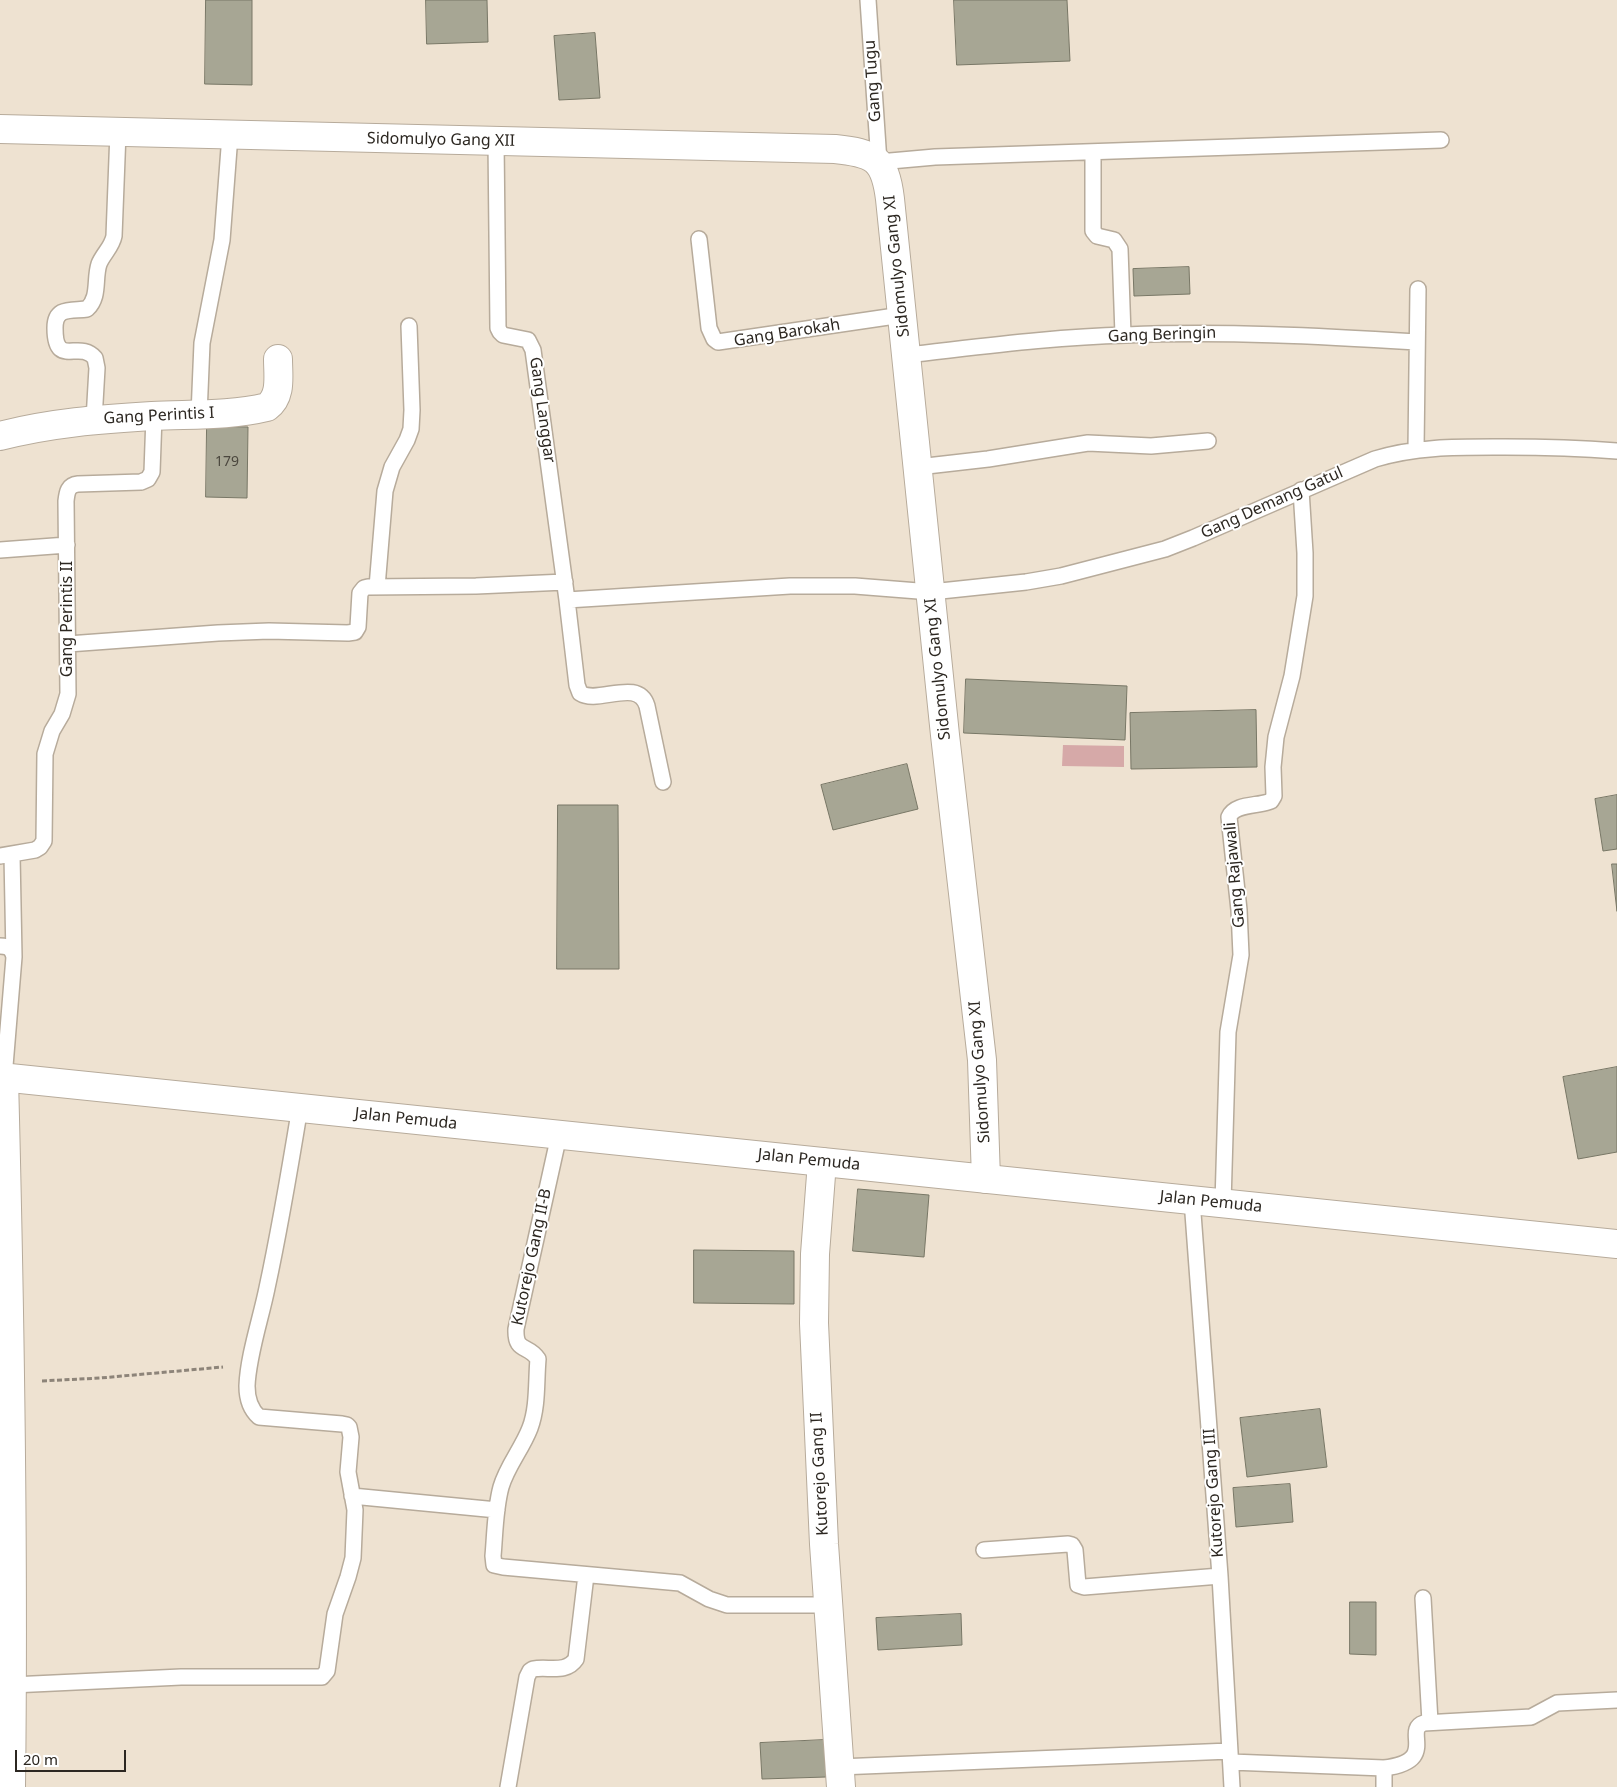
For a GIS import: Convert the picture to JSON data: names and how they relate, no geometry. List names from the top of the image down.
{
  "streets": {
    "street": [
      "Sidomulyo Gang XII",
      "Sidomulyo Gang XI",
      "Gang Perintis I",
      "Jalan Pemuda",
      "Kutorejo Gang II"
    ],
    "lane": [
      "Gang Tugu",
      "Gang Barokah",
      "Gang Beringin",
      "Gang Langgar",
      "Gang Demang Gatul",
      "Gang Perintis II",
      "Gang Rajawali",
      "Kutorejo Gang II-B",
      "Kutorejo Gang III"
    ]
  },
  "crossings": [
    ["Gang Tugu", "Sidomulyo Gang XII"],
    ["Gang Tugu", "Sidomulyo Gang XI"],
    ["Sidomulyo Gang XII", "Sidomulyo Gang XI"],
    ["Sidomulyo Gang XII", "Gang Langgar"],
    ["Sidomulyo Gang XI", "Gang Barokah"],
    ["Sidomulyo Gang XI", "Gang Beringin"],
    ["Sidomulyo Gang XI", "Gang Demang Gatul"],
    ["Sidomulyo Gang XI", "Jalan Pemuda"],
    ["Gang Langgar", "Gang Demang Gatul"],
    ["Gang Perintis I", "Gang Perintis II"],
    ["Gang Demang Gatul", "Gang Rajawali"],
    ["Gang Rajawali", "Jalan Pemuda"],
    ["Jalan Pemuda", "Kutorejo Gang II-B"],
    ["Jalan Pemuda", "Kutorejo Gang II"],
    ["Jalan Pemuda", "Kutorejo Gang III"]
  ],
  "house_numbers": ["179"],
  "scale_bar": "20 m"
}
